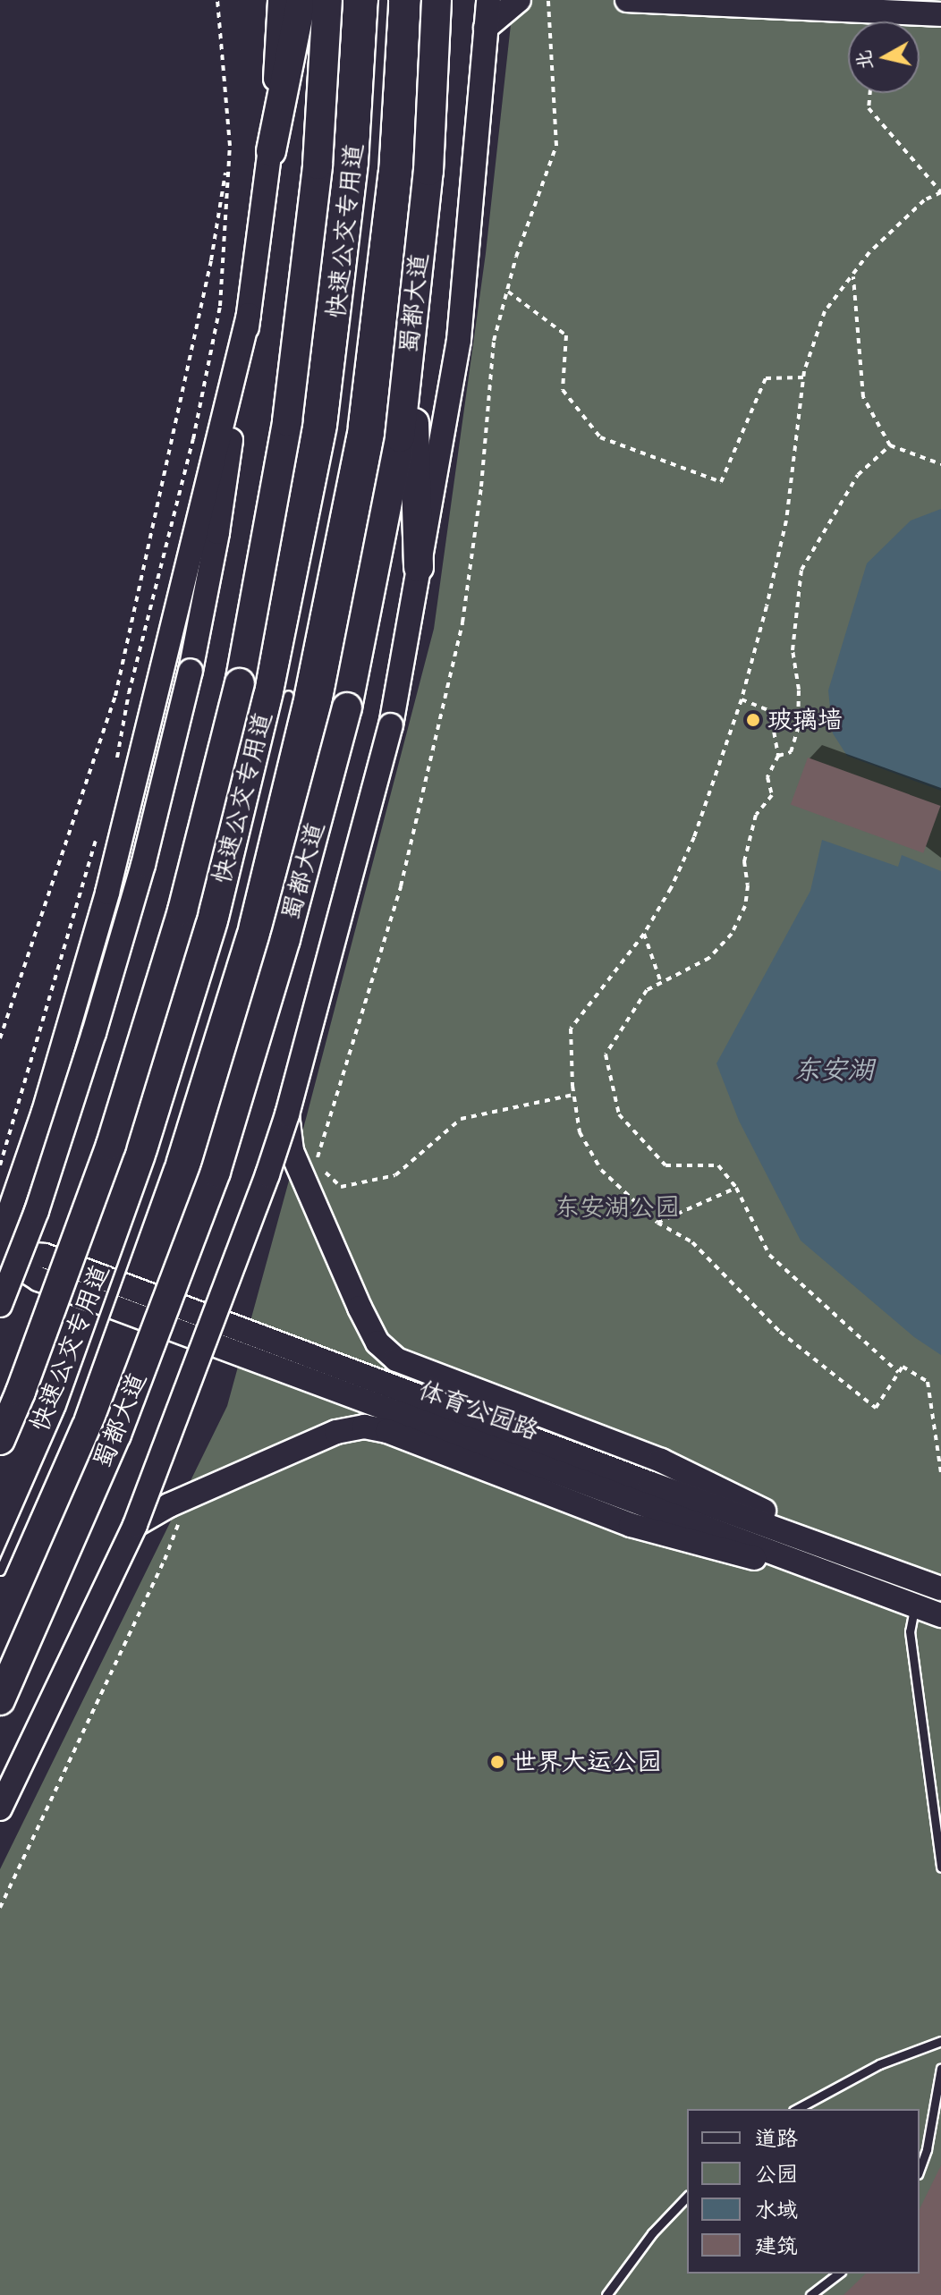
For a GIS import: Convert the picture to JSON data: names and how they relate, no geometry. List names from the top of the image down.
{
  "streets": {
    "highway": ["蜀都大道"],
    "main road": ["体育公园路"],
    "lane": ["快速公交专用道"]
  },
  "water": ["东安湖"],
  "parks": ["东安湖公园"],
  "places": ["玻璃墙", "世界大运公园"],
  "legend": [
    "道路",
    "公园",
    "水域",
    "建筑"
  ],
  "north": "left"
}
